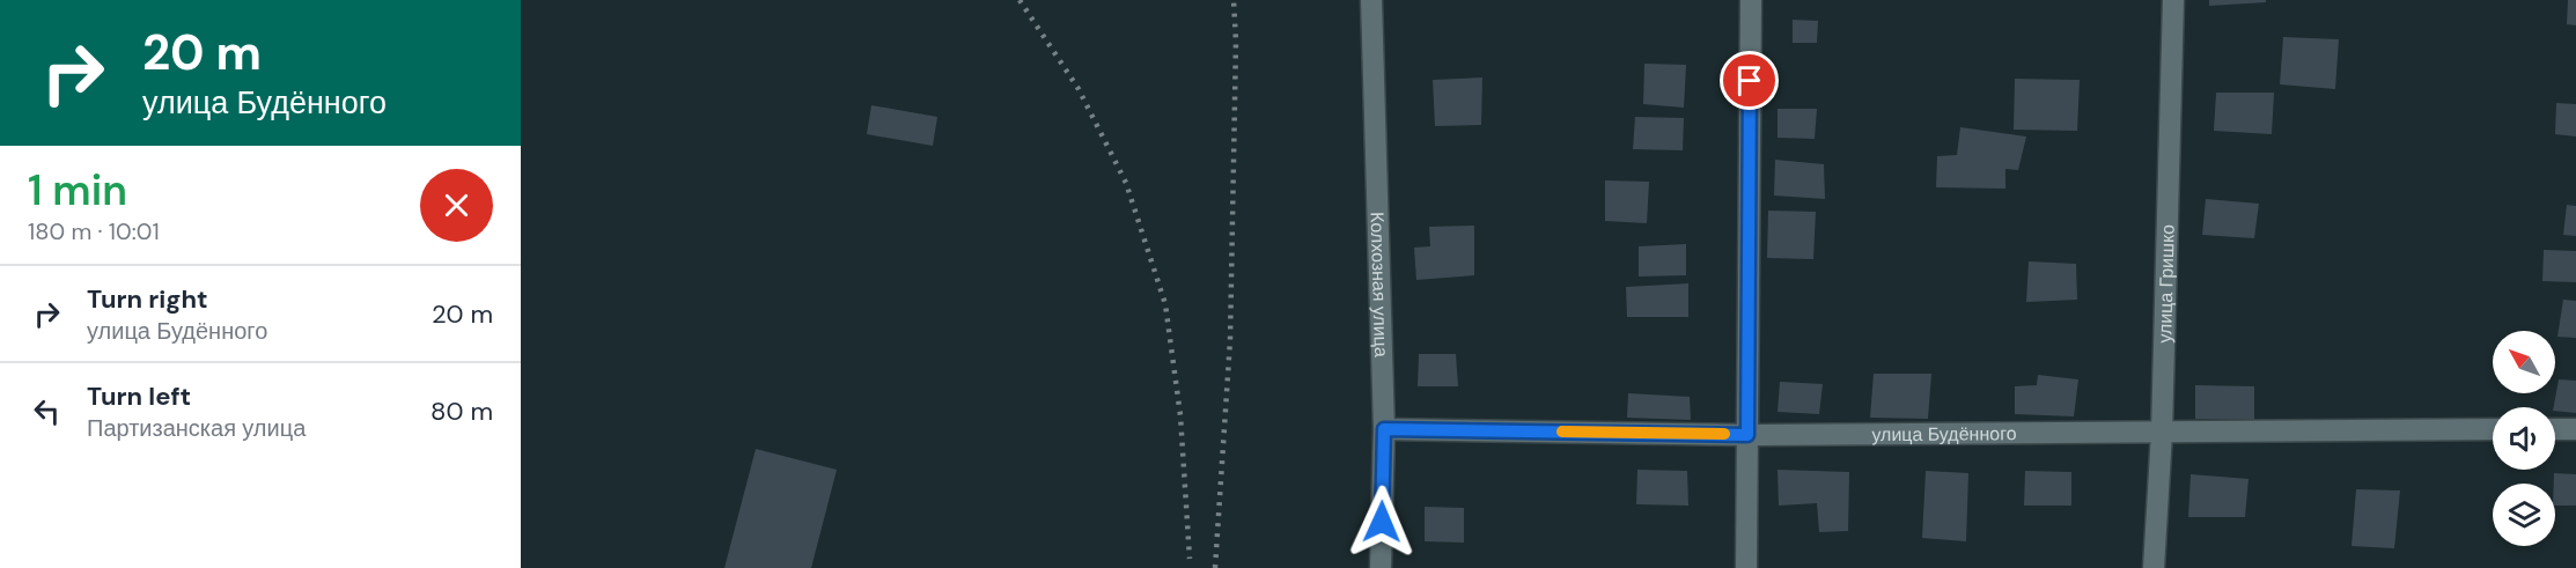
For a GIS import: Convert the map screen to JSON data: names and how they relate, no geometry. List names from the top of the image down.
{
  "streets": {
    "street": ["Колхозная улица", "улица Гришко", "улица Будённого"]
  },
  "crossings": [
    ["Колхозная улица", "улица Будённого"],
    ["улица Гришко", "улица Будённого"]
  ],
  "north": "top left",
  "page": {
    "turn": ["20 m", "улица Будённого"],
    "heading": ["1 min", "180 m · 10:01"],
    "list": [
      {
        "name": "Turn right",
        "note": "улица Будённого",
        "value": "20 m"
      },
      {
        "name": "Turn left",
        "note": "Партизанская улица",
        "value": "80 m"
      }
    ]
  }
}
